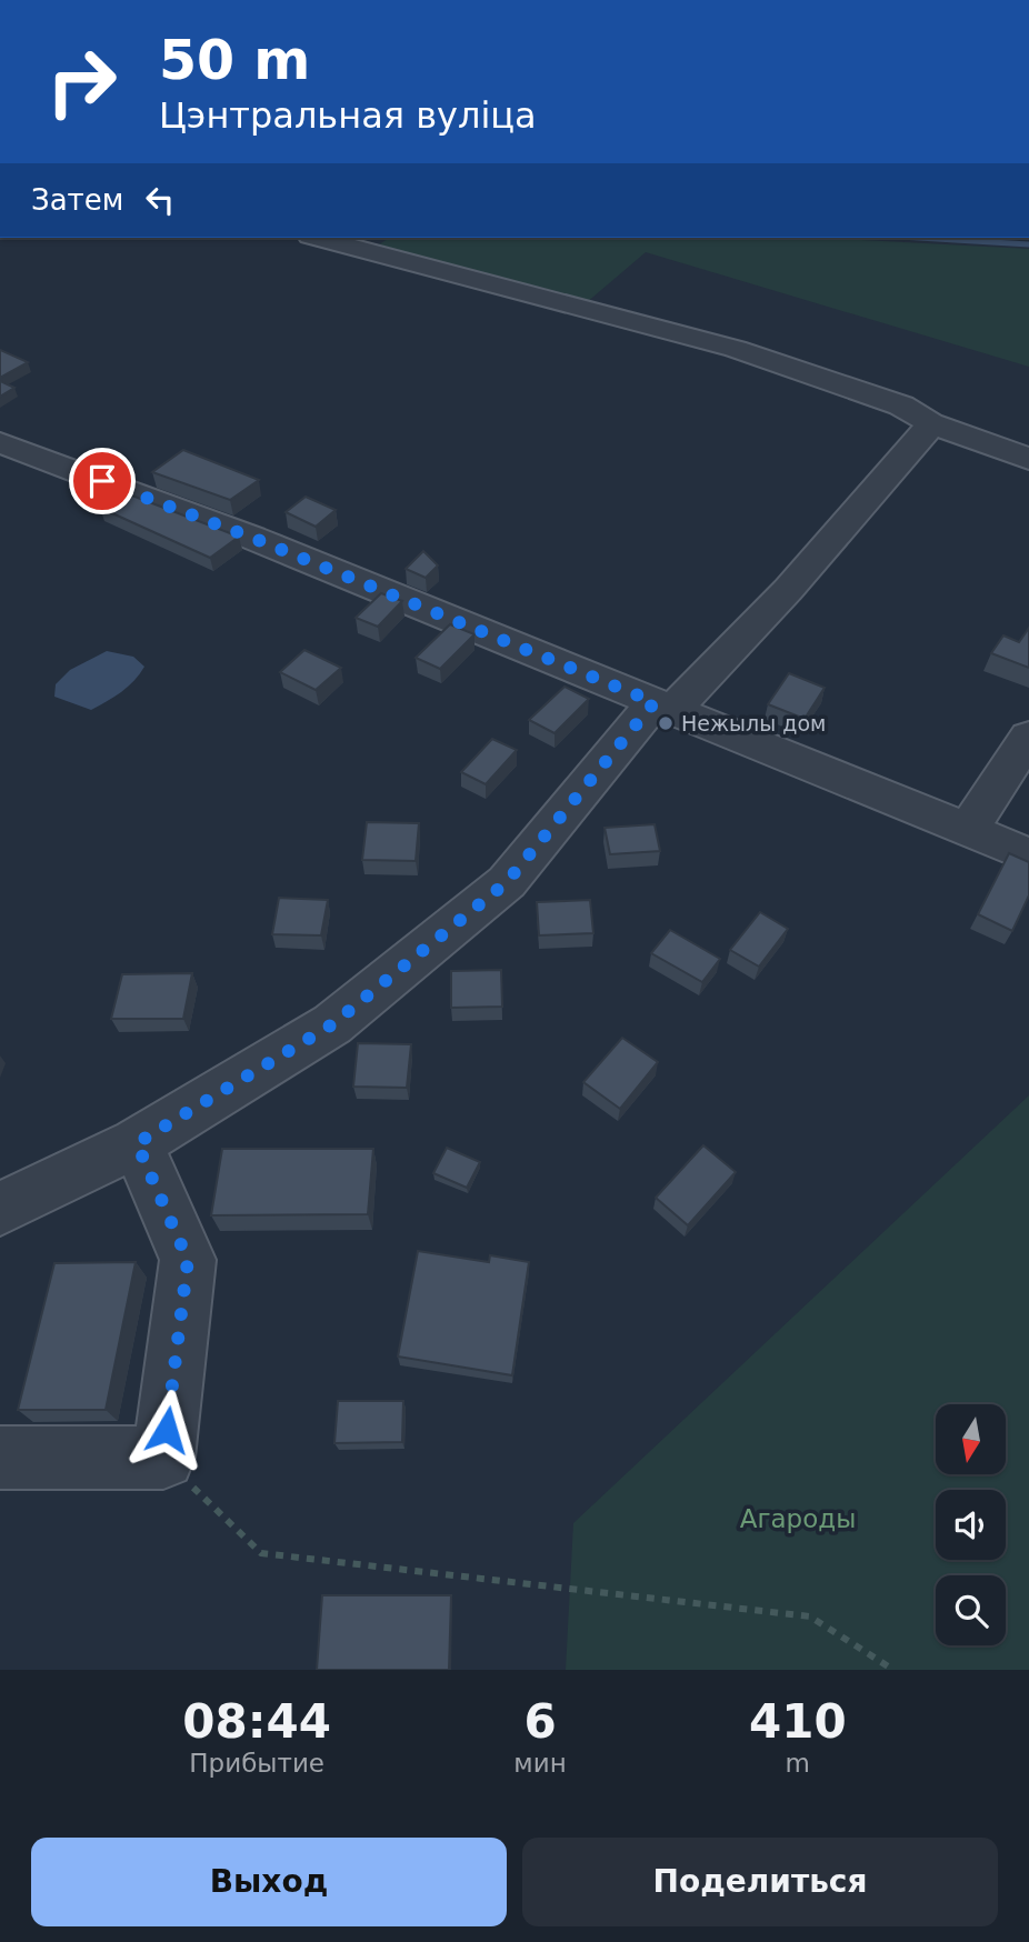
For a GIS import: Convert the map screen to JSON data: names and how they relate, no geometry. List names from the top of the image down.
{
  "parks": ["Агароды"],
  "places": ["Нежылы дом"],
  "north": "bottom",
  "page": {
    "turn": ["50 m", "Цэнтральная вуліца"],
    "then": "Затем",
    "eta": [
      "08:44",
      "Прибытие",
      "6",
      "мин",
      "410",
      "m"
    ],
    "buttons": ["Выход", "Поделиться"]
  }
}
